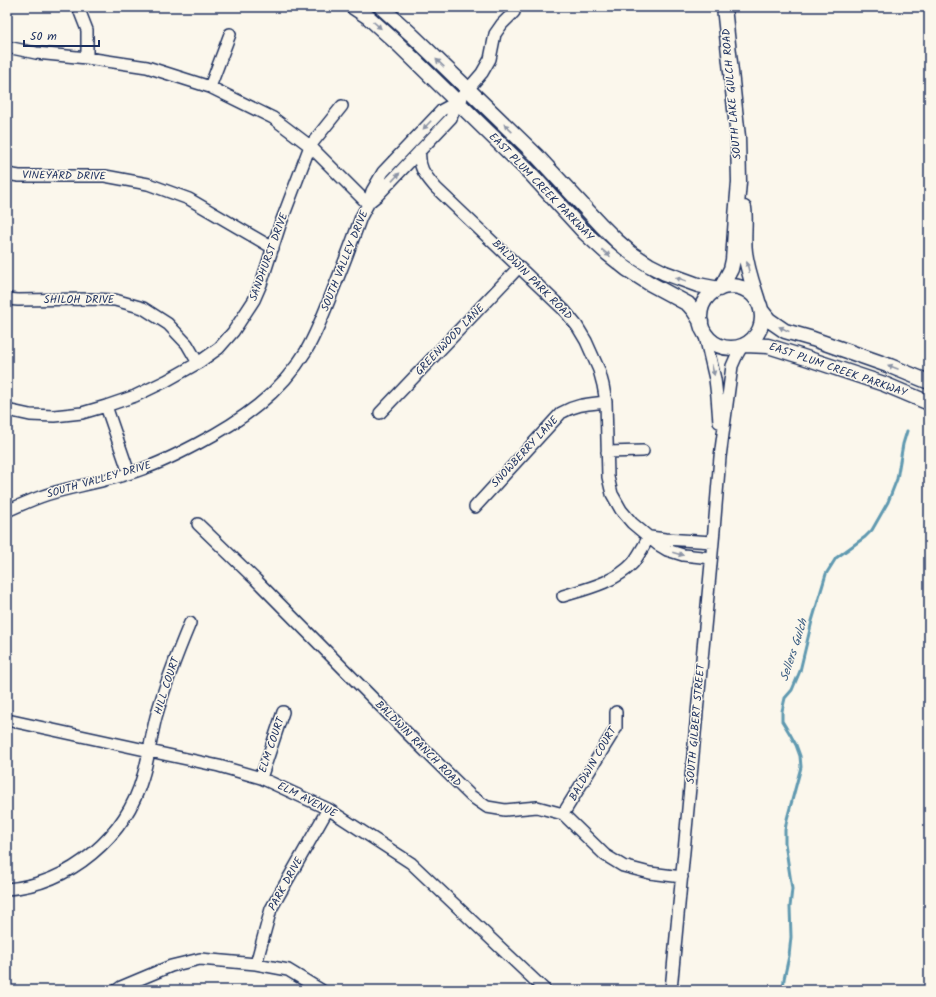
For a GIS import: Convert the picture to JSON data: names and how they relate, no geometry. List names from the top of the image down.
{
  "streets": {
    "main road": ["SOUTH LAKE GULCH ROAD", "EAST PLUM CREEK PARKWAY"],
    "street": [
      "VINEYARD DRIVE",
      "SANDHURST DRIVE",
      "SOUTH VALLEY DRIVE",
      "BALDWIN PARK ROAD",
      "SHILOH DRIVE",
      "GREENWOOD LANE",
      "SNOWBERRY LANE",
      "HILL COURT",
      "SOUTH GILBERT STREET",
      "BALDWIN RANCH ROAD",
      "ELM COURT",
      "BALDWIN COURT",
      "ELM AVENUE",
      "PARK DRIVE"
    ]
  },
  "crossings": [
    ["SOUTH LAKE GULCH ROAD", "EAST PLUM CREEK PARKWAY"],
    ["SOUTH LAKE GULCH ROAD", "SOUTH GILBERT STREET"],
    ["VINEYARD DRIVE", "SANDHURST DRIVE"],
    ["EAST PLUM CREEK PARKWAY", "SOUTH VALLEY DRIVE"],
    ["EAST PLUM CREEK PARKWAY", "SOUTH GILBERT STREET"],
    ["SANDHURST DRIVE", "SHILOH DRIVE"],
    ["SOUTH VALLEY DRIVE", "BALDWIN PARK ROAD"],
    ["BALDWIN PARK ROAD", "GREENWOOD LANE"],
    ["BALDWIN PARK ROAD", "SNOWBERRY LANE"],
    ["BALDWIN PARK ROAD", "SOUTH GILBERT STREET"],
    ["HILL COURT", "ELM AVENUE"],
    ["SOUTH GILBERT STREET", "BALDWIN RANCH ROAD"],
    ["BALDWIN RANCH ROAD", "BALDWIN COURT"],
    ["ELM COURT", "ELM AVENUE"],
    ["ELM AVENUE", "PARK DRIVE"]
  ],
  "water": ["Sellers Gulch"],
  "scale_bar": "50 m"
}
